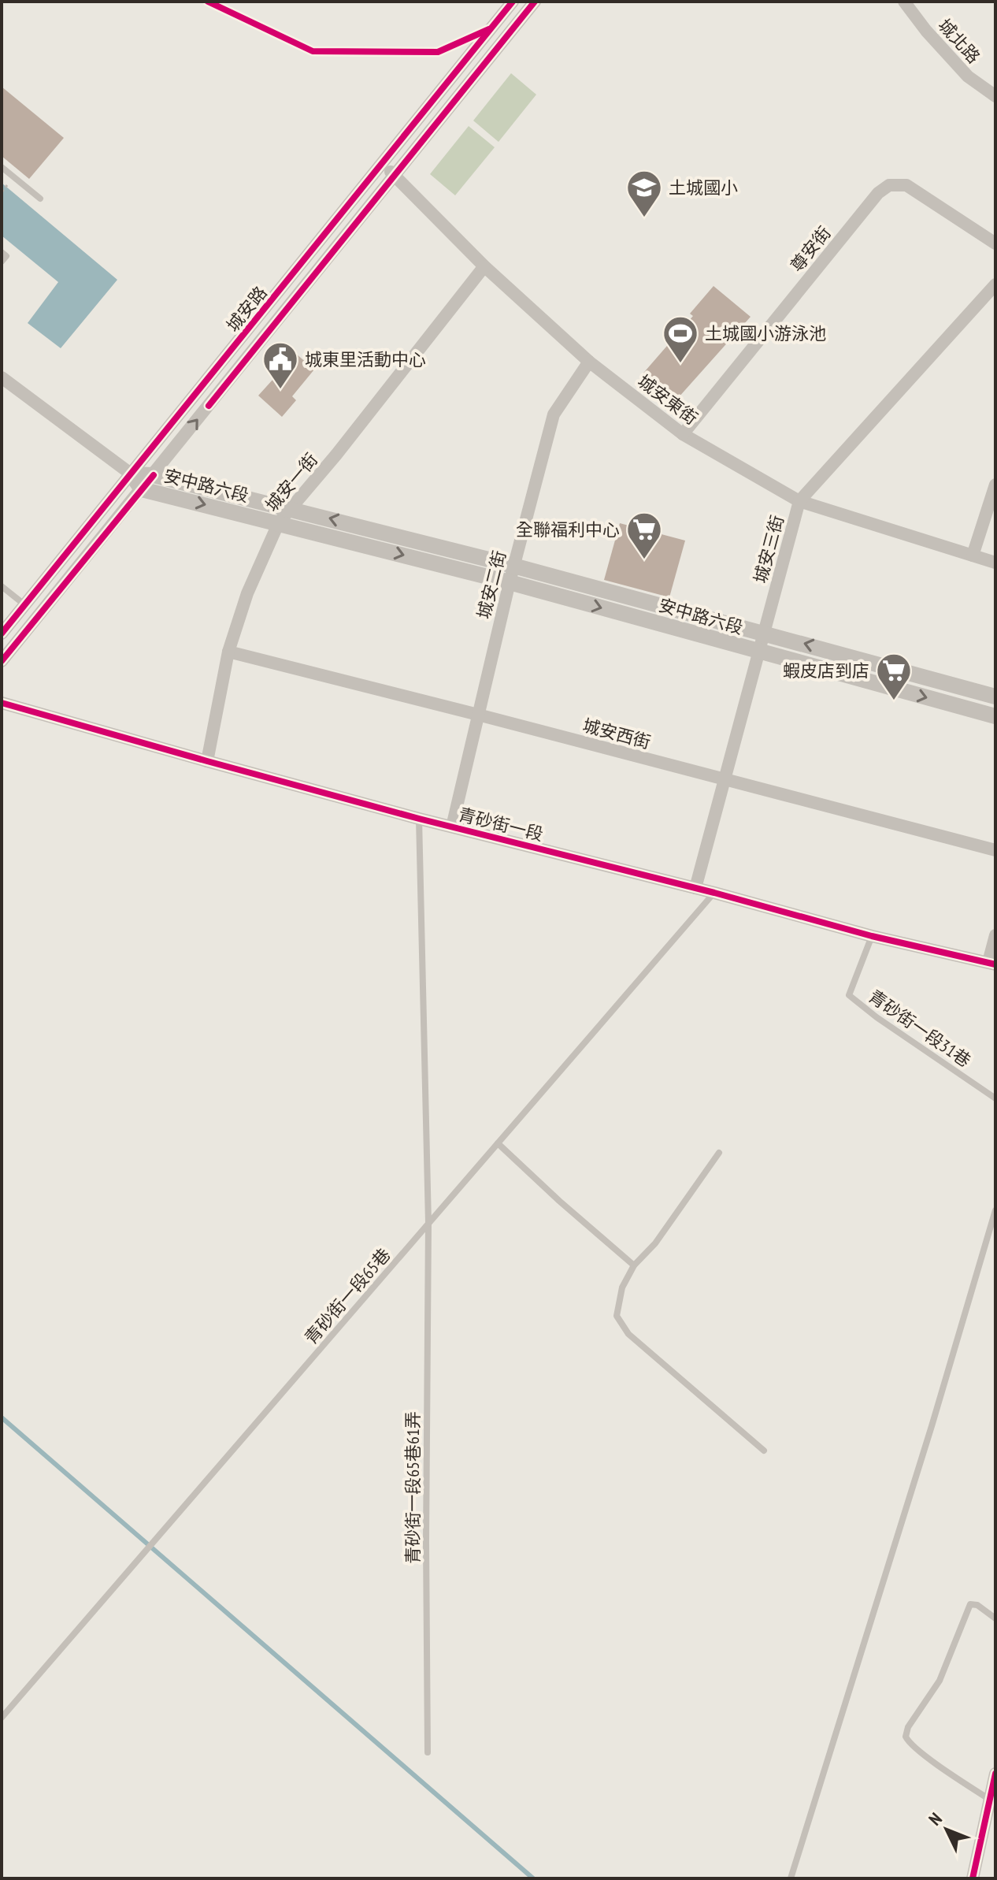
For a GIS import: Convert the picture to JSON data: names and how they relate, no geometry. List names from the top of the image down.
{
  "streets": {
    "street": [
      "城北路",
      "尊安街",
      "城安路",
      "城安東街",
      "城安一街",
      "安中路六段",
      "城安三街",
      "城安二街",
      "城安西街",
      "青砂街一段"
    ],
    "lane": ["青砂街一段31巷", "青砂街一段65巷", "青砂街一段65巷61弄"]
  },
  "crossings": [
    ["尊安街", "城安東街"],
    ["城安路", "城安東街"],
    ["城安路", "安中路六段"],
    ["城安東街", "城安一街"],
    ["城安東街", "城安三街"],
    ["城安東街", "城安二街"],
    ["城安一街", "安中路六段"],
    ["城安一街", "城安西街"],
    ["城安一街", "青砂街一段"],
    ["安中路六段", "城安三街"],
    ["安中路六段", "城安二街"],
    ["城安三街", "城安西街"],
    ["城安三街", "青砂街一段"],
    ["城安二街", "城安西街"],
    ["城安二街", "青砂街一段"],
    ["青砂街一段", "青砂街一段31巷"],
    ["青砂街一段", "青砂街一段65巷"],
    ["青砂街一段", "青砂街一段65巷61弄"],
    ["青砂街一段65巷", "青砂街一段65巷61弄"]
  ],
  "places": {
    "school or university": ["土城國小"],
    "sports": ["土城國小游泳池"],
    "public building": ["城東里活動中心"],
    "supermarket": ["全聯福利中心", "蝦皮店到店"]
  },
  "north": "top left"
}
